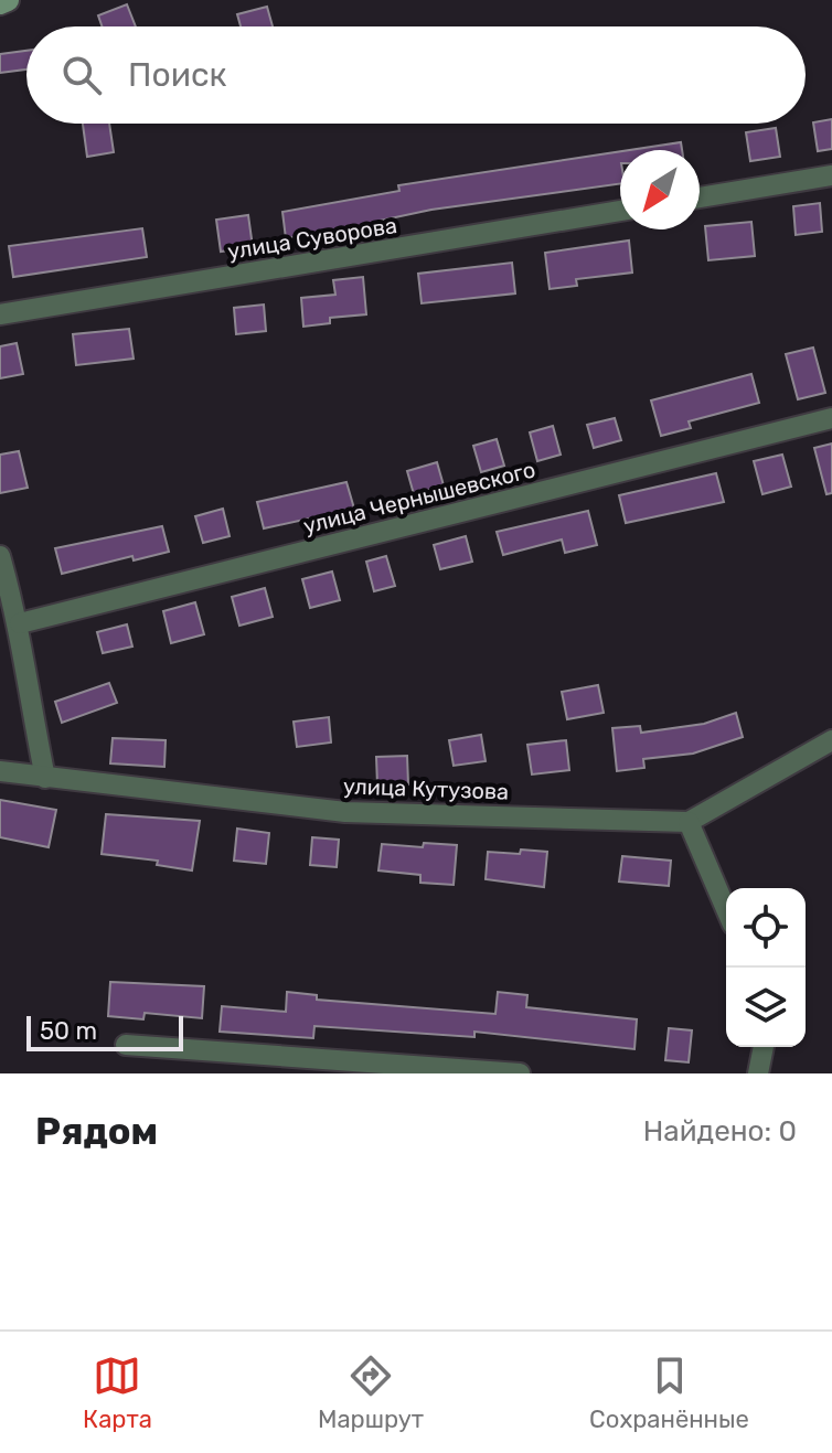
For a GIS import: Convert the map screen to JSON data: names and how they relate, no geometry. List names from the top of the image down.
{
  "streets": {
    "street": ["улица Суворова", "улица Чернышевского", "улица Кутузова"]
  },
  "scale_bar": "50 m",
  "north": "bottom left",
  "page": {
    "search": "Поиск",
    "scale": "50 m",
    "heading": ["Рядом", "Найдено: 0"],
    "nav": ["Карта", "Маршрут", "Сохранённые"]
  }
}
